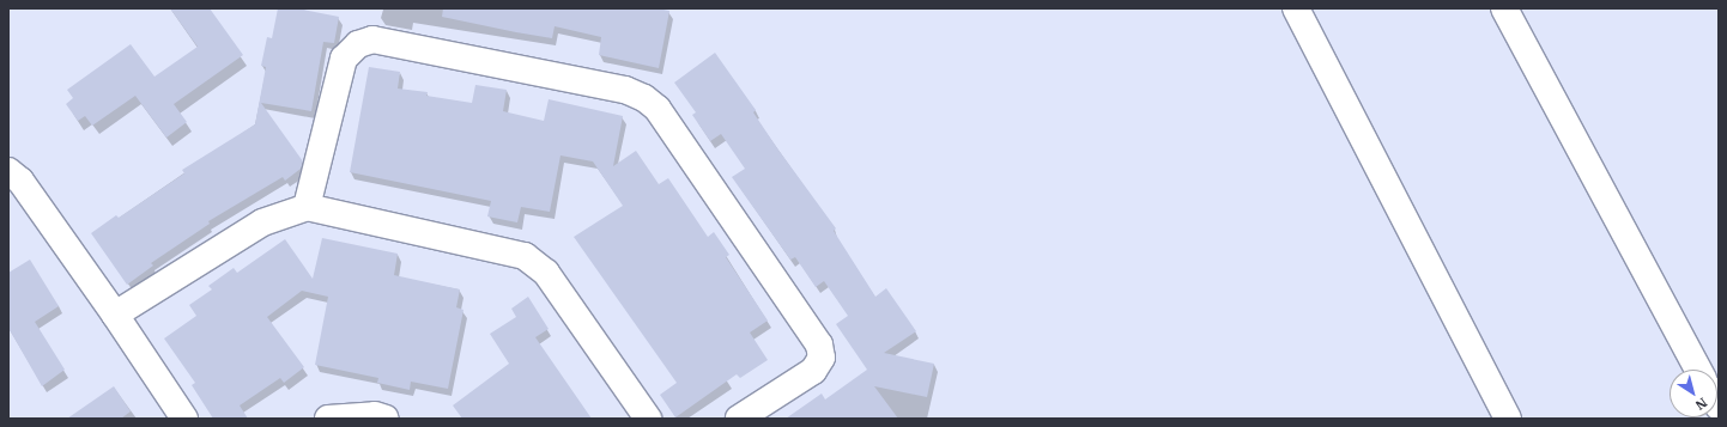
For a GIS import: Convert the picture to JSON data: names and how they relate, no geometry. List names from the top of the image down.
{
  "north": "bottom right"
}
